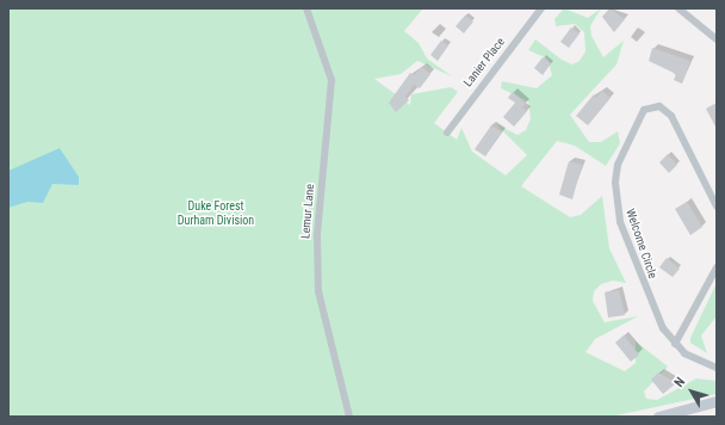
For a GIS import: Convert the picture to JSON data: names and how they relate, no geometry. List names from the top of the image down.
{
  "streets": {
    "street": ["Lanier Place", "Lemur Lane", "Welcome Circle"]
  },
  "parks": ["Duke Forest Durham Division"],
  "north": "top left"
}
